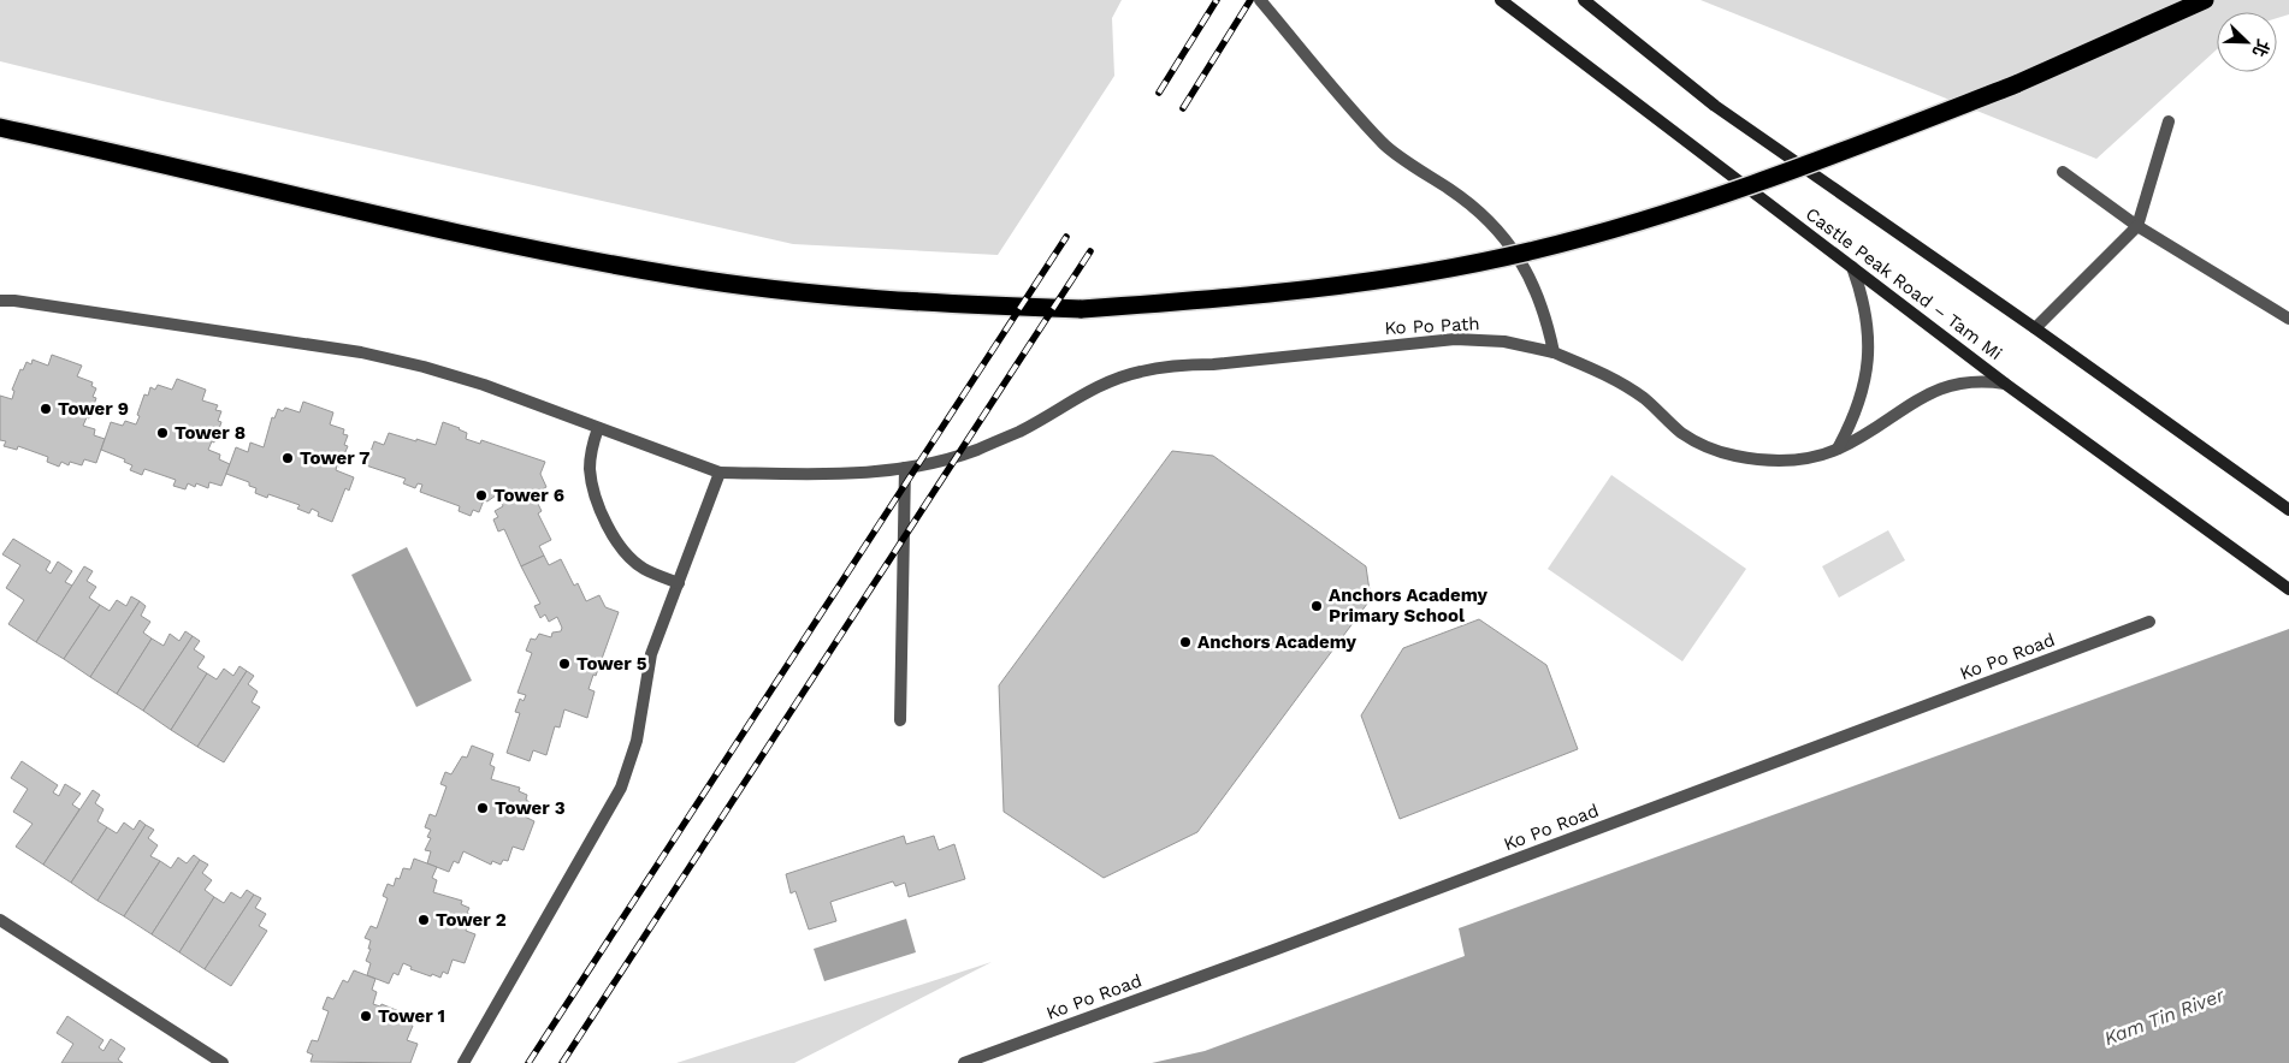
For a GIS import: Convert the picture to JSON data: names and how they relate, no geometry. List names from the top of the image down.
{
  "streets": {
    "main road": ["Castle Peak Road – Tam Mi"],
    "street": ["Ko Po Path", "Ko Po Road"]
  },
  "crossings": [
    ["Castle Peak Road – Tam Mi", "Ko Po Path"]
  ],
  "water": ["Kam Tin River"],
  "places": [
    "Tower 9",
    "Tower 8",
    "Tower 7",
    "Tower 6",
    "Anchors Academy Primary School",
    "Anchors Academy",
    "Tower 5",
    "Tower 3",
    "Tower 2",
    "Tower 1"
  ],
  "north": "bottom right"
}
